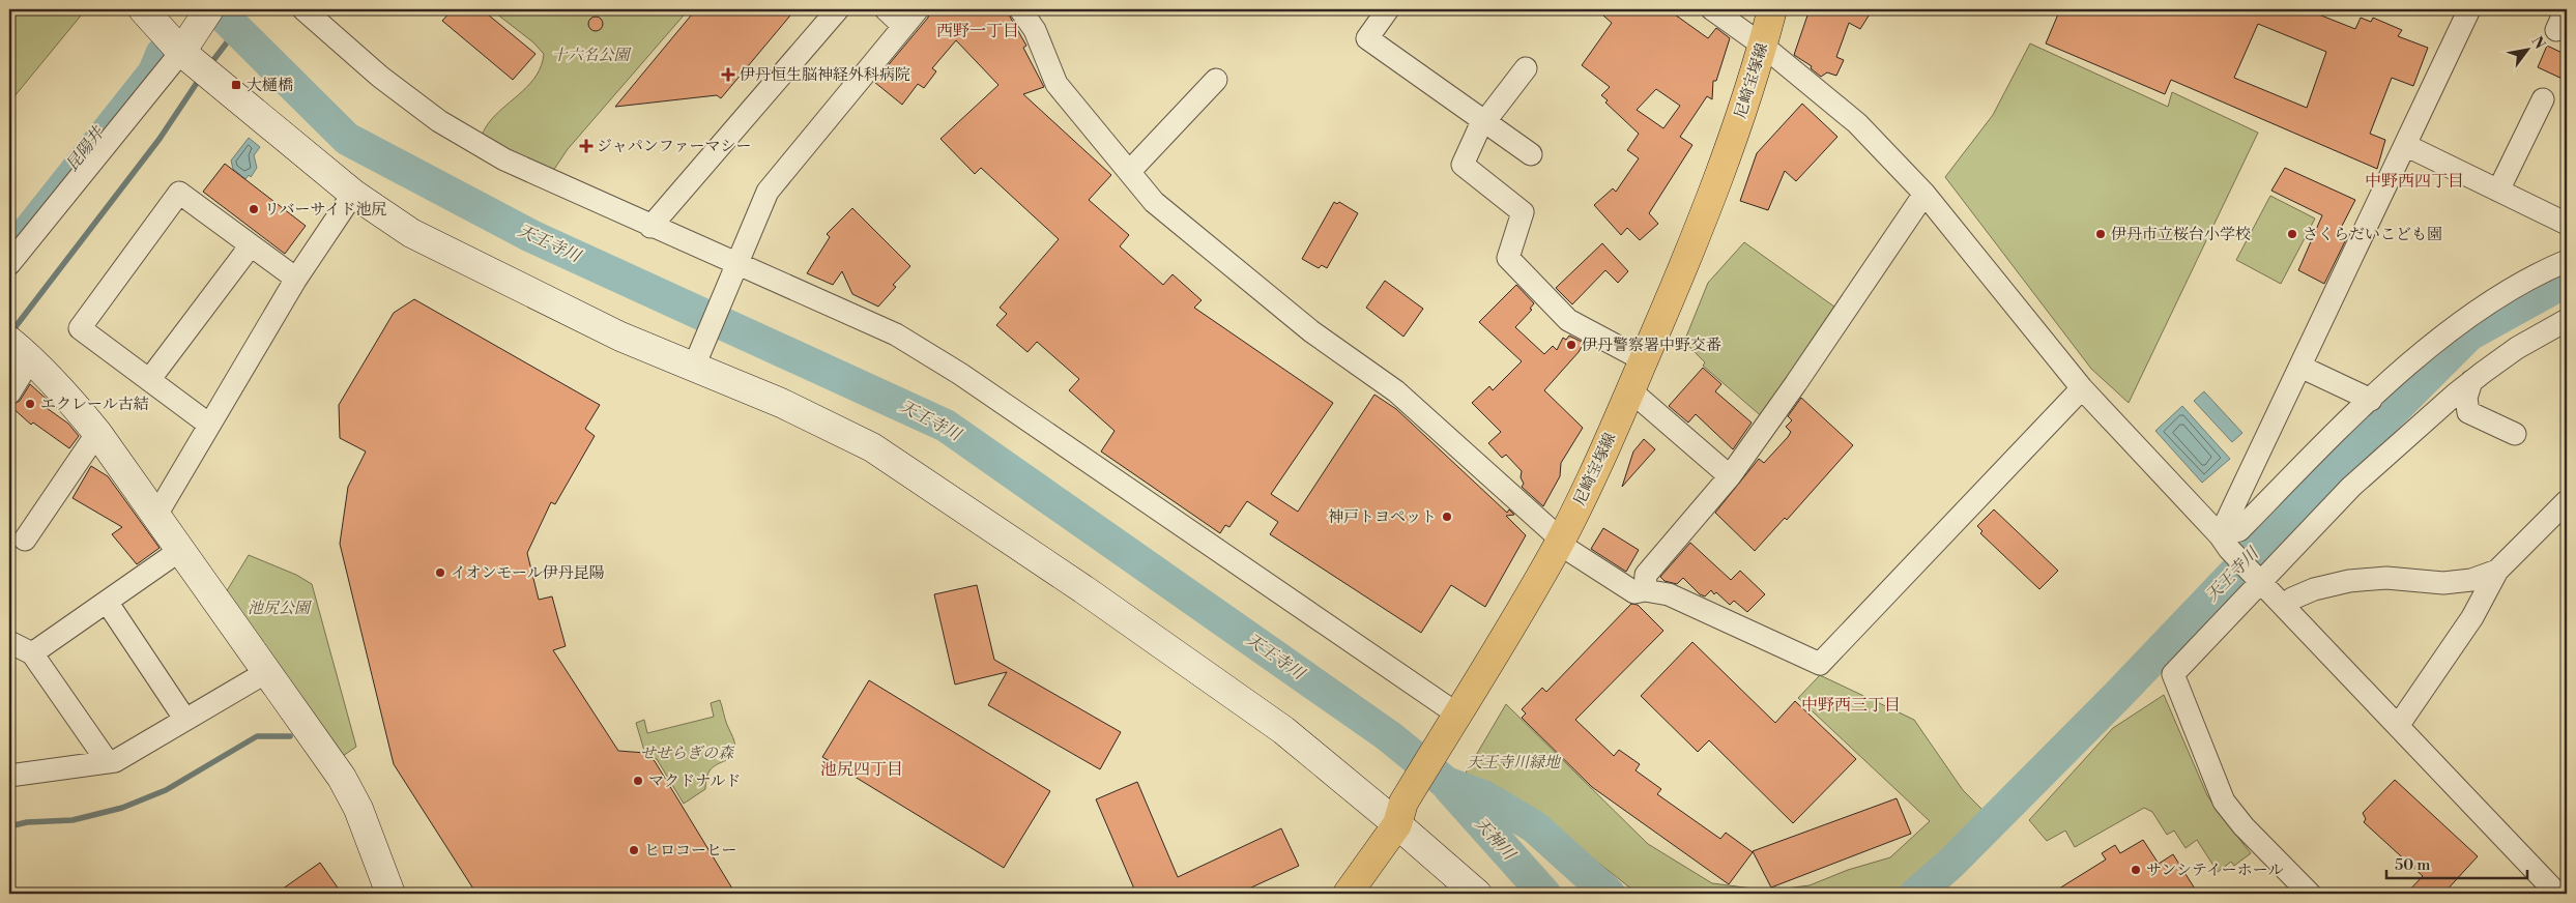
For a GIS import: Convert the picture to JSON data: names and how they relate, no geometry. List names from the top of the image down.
{
  "streets": {
    "main road": ["尼崎宝塚線"]
  },
  "districts": [
    "西野一丁目",
    "中野西四丁目",
    "中野西三丁目",
    "池尻四丁目"
  ],
  "water": ["昆陽井", "天王寺川", "天神川"],
  "parks": [
    "十六名公園",
    "池尻公園",
    "せせらぎの森",
    "天王寺川緑地"
  ],
  "places": {
    "health": ["伊丹恒生脳神経外科病院", "ジャパンファーマシー"],
    "transit": ["大樋橋"],
    "other": [
      "リバーサイド池尻",
      "伊丹市立桜台小学校",
      "さくらだいこども園",
      "伊丹警察署中野交番",
      "エクレール古結",
      "神戸トヨペット",
      "イオンモール伊丹昆陽",
      "マクドナルド",
      "ヒロコーヒー",
      "サンシテイーホール"
    ]
  },
  "scale_bar": "50 m",
  "north": "top right"
}
